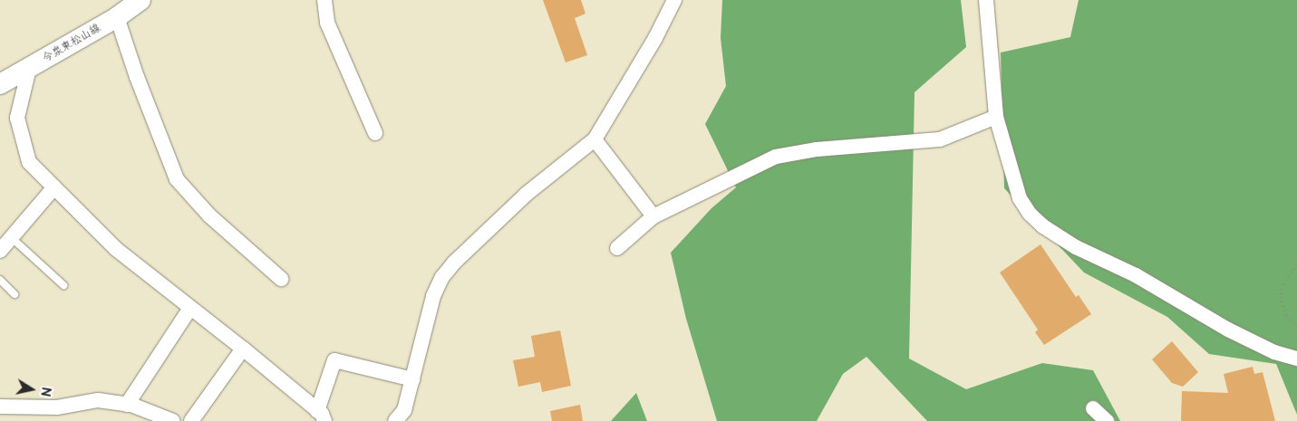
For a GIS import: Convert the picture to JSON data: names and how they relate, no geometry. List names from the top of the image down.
{
  "streets": {
    "main road": ["今泉東松山線"]
  },
  "north": "right"
}
